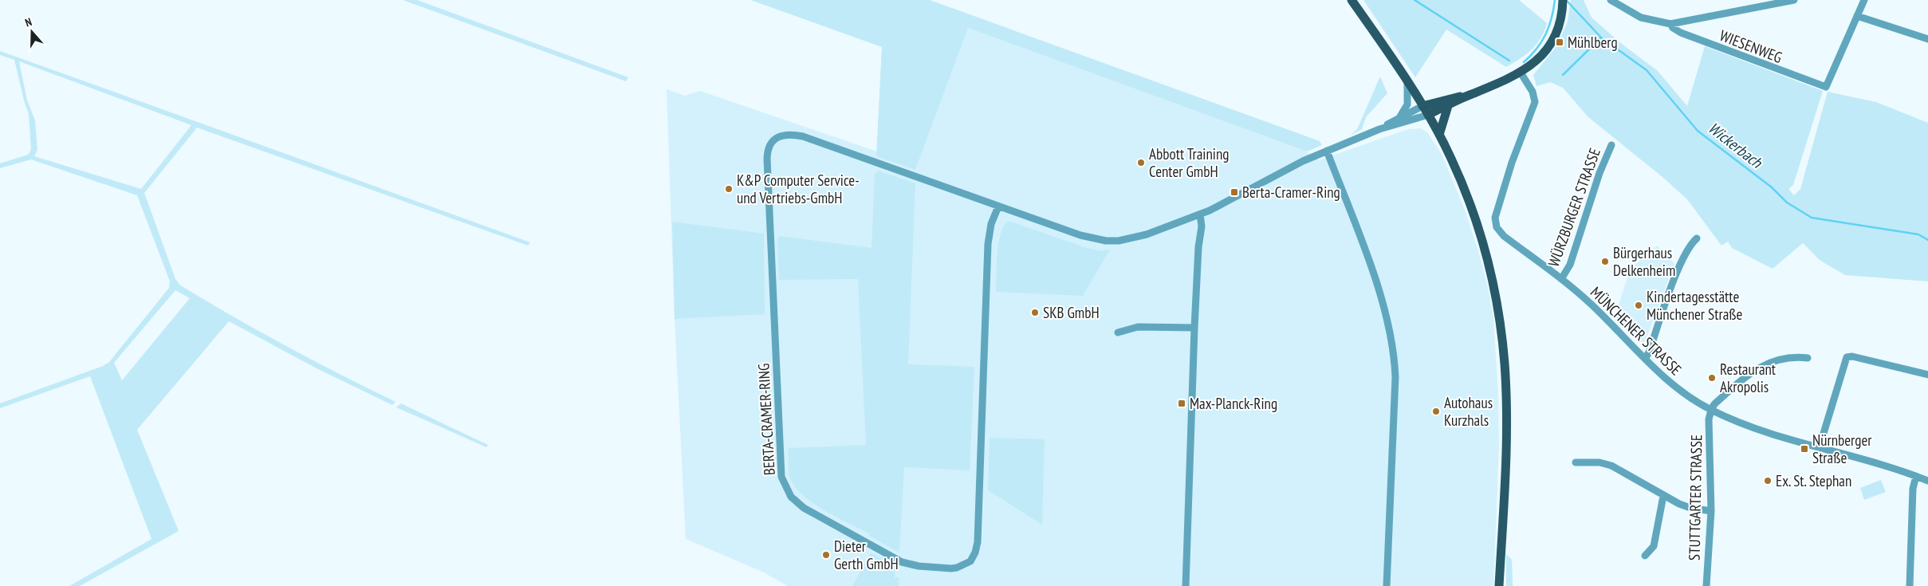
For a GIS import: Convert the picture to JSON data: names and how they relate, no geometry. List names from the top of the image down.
{
  "streets": {
    "street": [
      "WIESENWEG",
      "WÜRZBURGER STRASSE",
      "MÜNCHENER STRASSE",
      "BERTA-CRAMER-RING",
      "STUTTGARTER STRASSE"
    ]
  },
  "crossings": [
    ["WÜRZBURGER STRASSE", "MÜNCHENER STRASSE"],
    ["MÜNCHENER STRASSE", "STUTTGARTER STRASSE"]
  ],
  "water": ["Wickerbach"],
  "places": {
    "transit": [
      "Mühlberg",
      "Berta-Cramer-Ring",
      "Max-Planck-Ring",
      "Nürnberger Straße"
    ],
    "other": [
      "Abbott Training Center GmbH",
      "K&P Computer Service- und Vertriebs-GmbH",
      "Bürgerhaus Delkenheim",
      "Kindertagesstätte Münchener Straße",
      "SKB GmbH",
      "Restaurant Akropolis",
      "Autohaus Kurzhals",
      "Ex. St. Stephan",
      "Dieter Gerth GmbH"
    ]
  },
  "north": "top"
}
